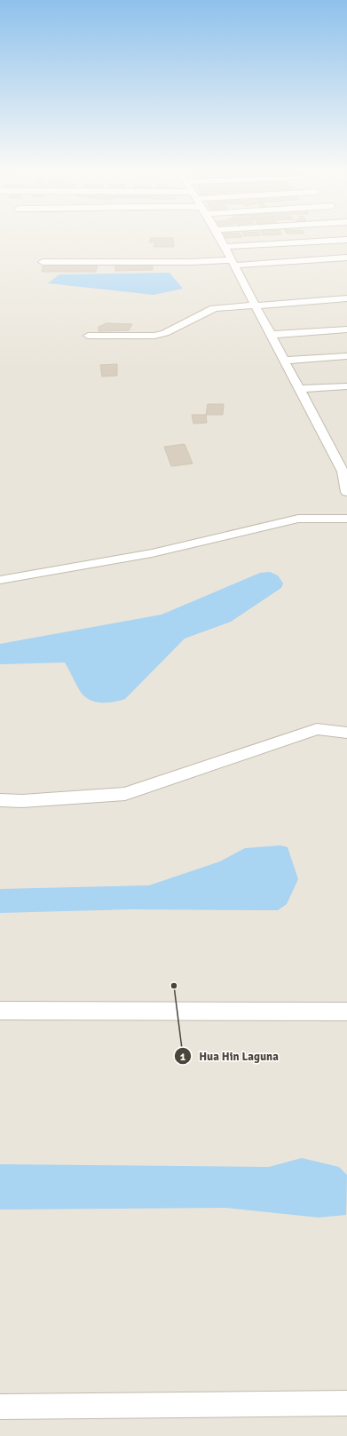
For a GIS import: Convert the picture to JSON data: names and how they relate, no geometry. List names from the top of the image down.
{
  "places": ["Hua Hin Laguna"]
}
